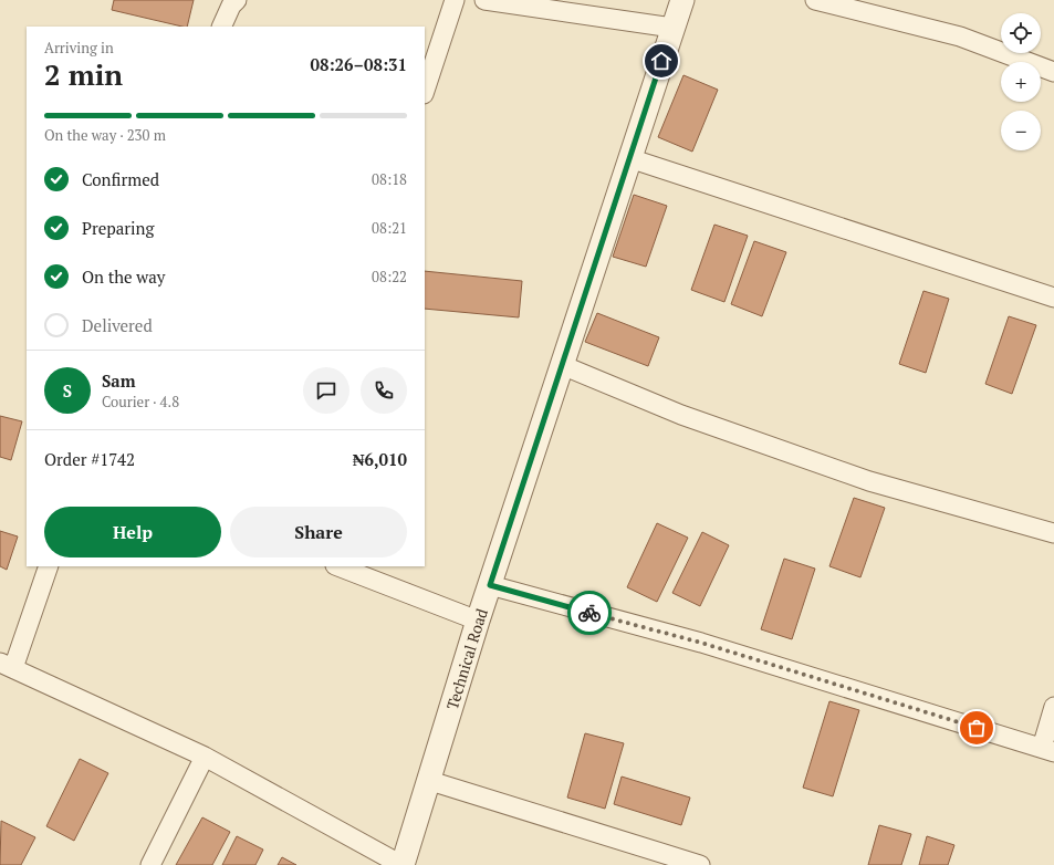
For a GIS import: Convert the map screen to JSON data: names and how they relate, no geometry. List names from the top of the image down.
{
  "streets": {
    "street": ["Technical Road"]
  },
  "page": {
    "map_buttons": ["+", "−"],
    "heading": ["2 min", "Arriving in", "08:26–08:31"],
    "panel": [
      "Sam",
      "Courier · 4.8",
      "Order #1742",
      "₦6,010"
    ],
    "bar": "On the way · 230 m",
    "list": [
      ["Confirmed", "08:18"],
      ["Preparing", "08:21"],
      ["On the way", "08:22"],
      "Delivered"
    ],
    "round": "S",
    "buttons": ["Help", "Share"]
  }
}
